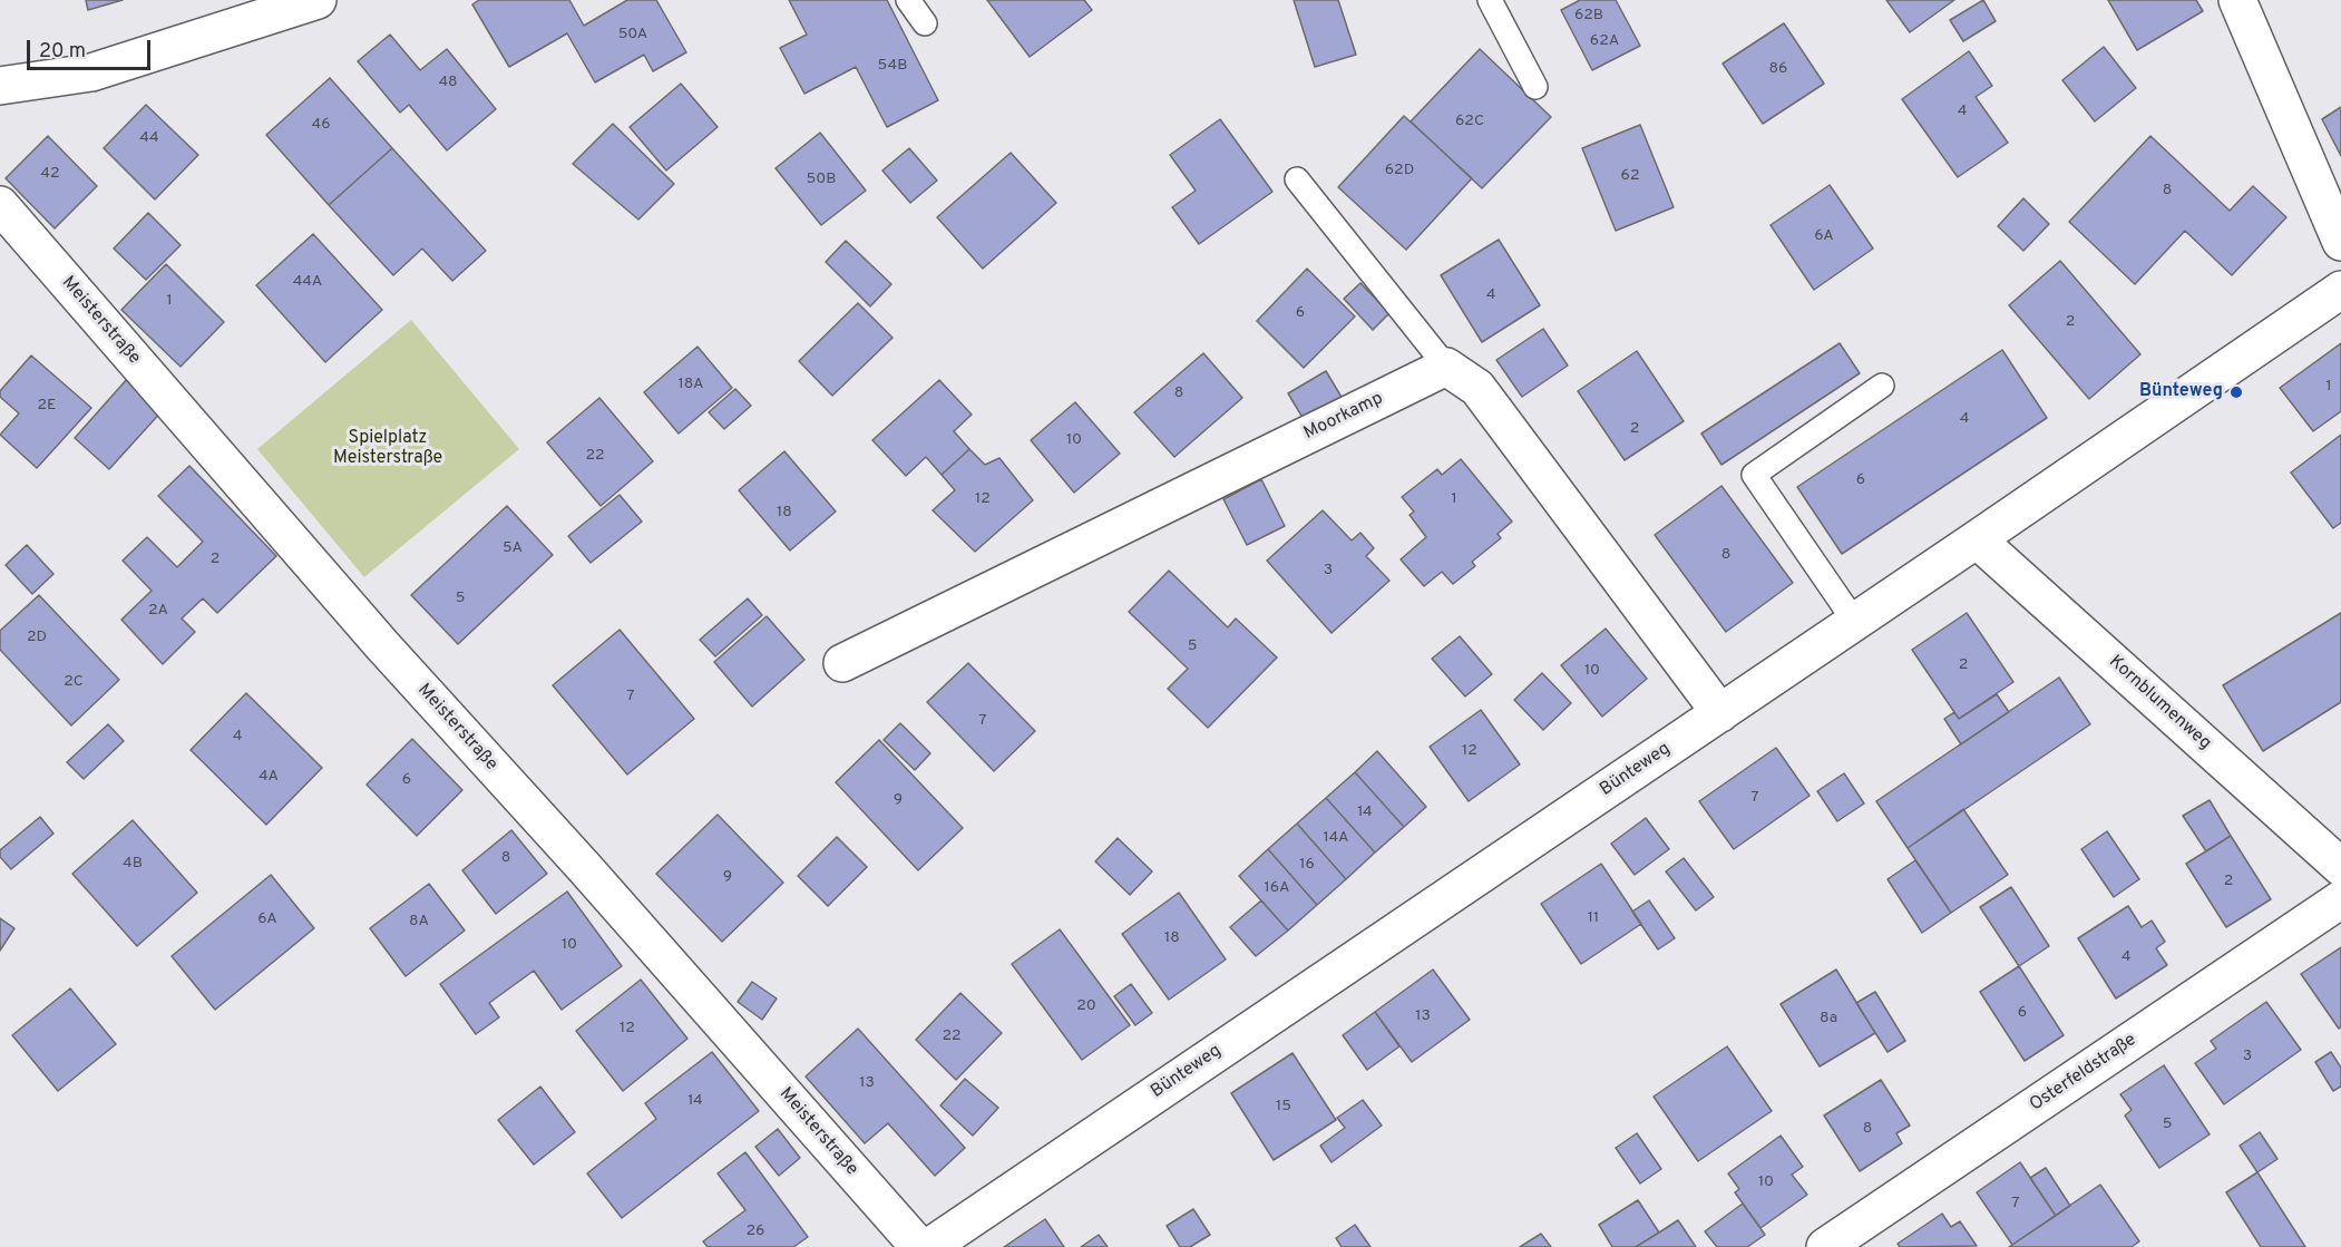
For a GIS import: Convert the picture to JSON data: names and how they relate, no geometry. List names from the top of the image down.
{
  "streets": {
    "street": [
      "Meisterstraße",
      "Moorkamp",
      "Kornblumenweg",
      "Bünteweg",
      "Osterfeldstraße"
    ]
  },
  "crossings": [
    ["Kornblumenweg", "Bünteweg"]
  ],
  "parks": ["Spielplatz Meisterstraße"],
  "places": ["Bünteweg"],
  "house_numbers": [
    "62B",
    "50A",
    "62A",
    "54B",
    "86",
    "48",
    "4",
    "62C",
    "46",
    "44",
    "62D",
    "42",
    "62",
    "50B",
    "8",
    "6A",
    "44A",
    "4",
    "1",
    "6",
    "2",
    "18A",
    "1",
    "8",
    "2E",
    "4",
    "2",
    "10",
    "22",
    "6",
    "12",
    "1",
    "18",
    "5A",
    "8",
    "2",
    "3",
    "5",
    "2A",
    "2D",
    "5",
    "2",
    "10",
    "2C",
    "7",
    "7",
    "4",
    "12",
    "4A",
    "6",
    "7",
    "9",
    "14",
    "14A",
    "8",
    "4B",
    "16",
    "9",
    "2",
    "16A",
    "11",
    "6A",
    "8A",
    "18",
    "10",
    "4",
    "20",
    "6",
    "13",
    "8a",
    "12",
    "22",
    "3",
    "13",
    "14",
    "15",
    "5",
    "8",
    "10",
    "7",
    "26"
  ],
  "scale_bar": "20 m"
}
